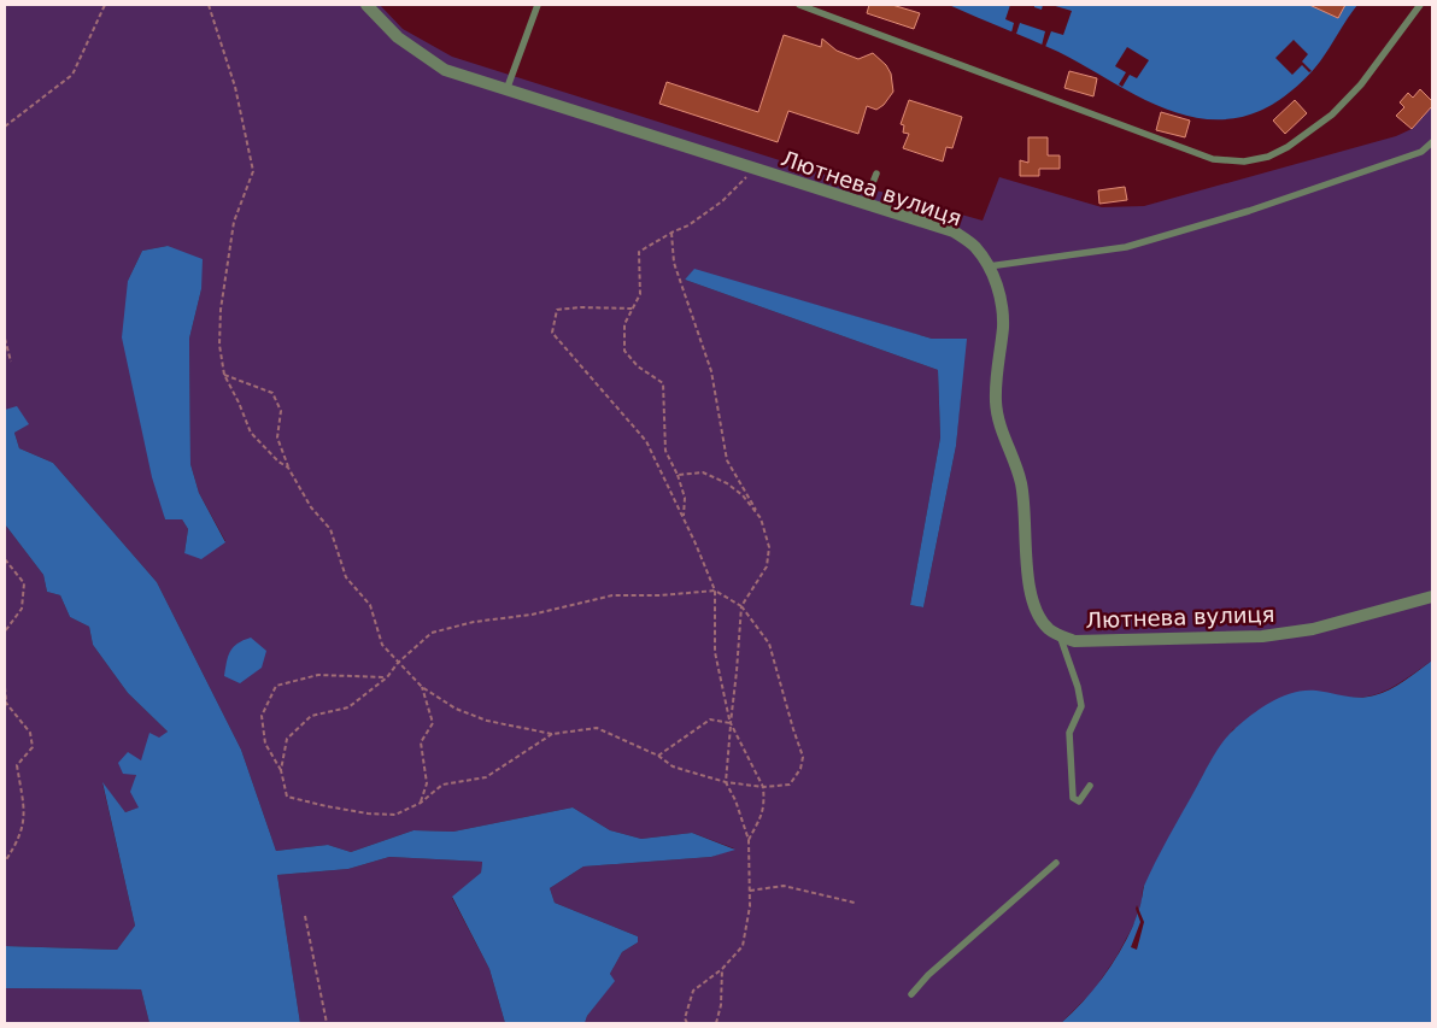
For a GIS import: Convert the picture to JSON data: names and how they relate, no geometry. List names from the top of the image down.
{
  "streets": {
    "street": ["Лютнева вулиця"]
  }
}
